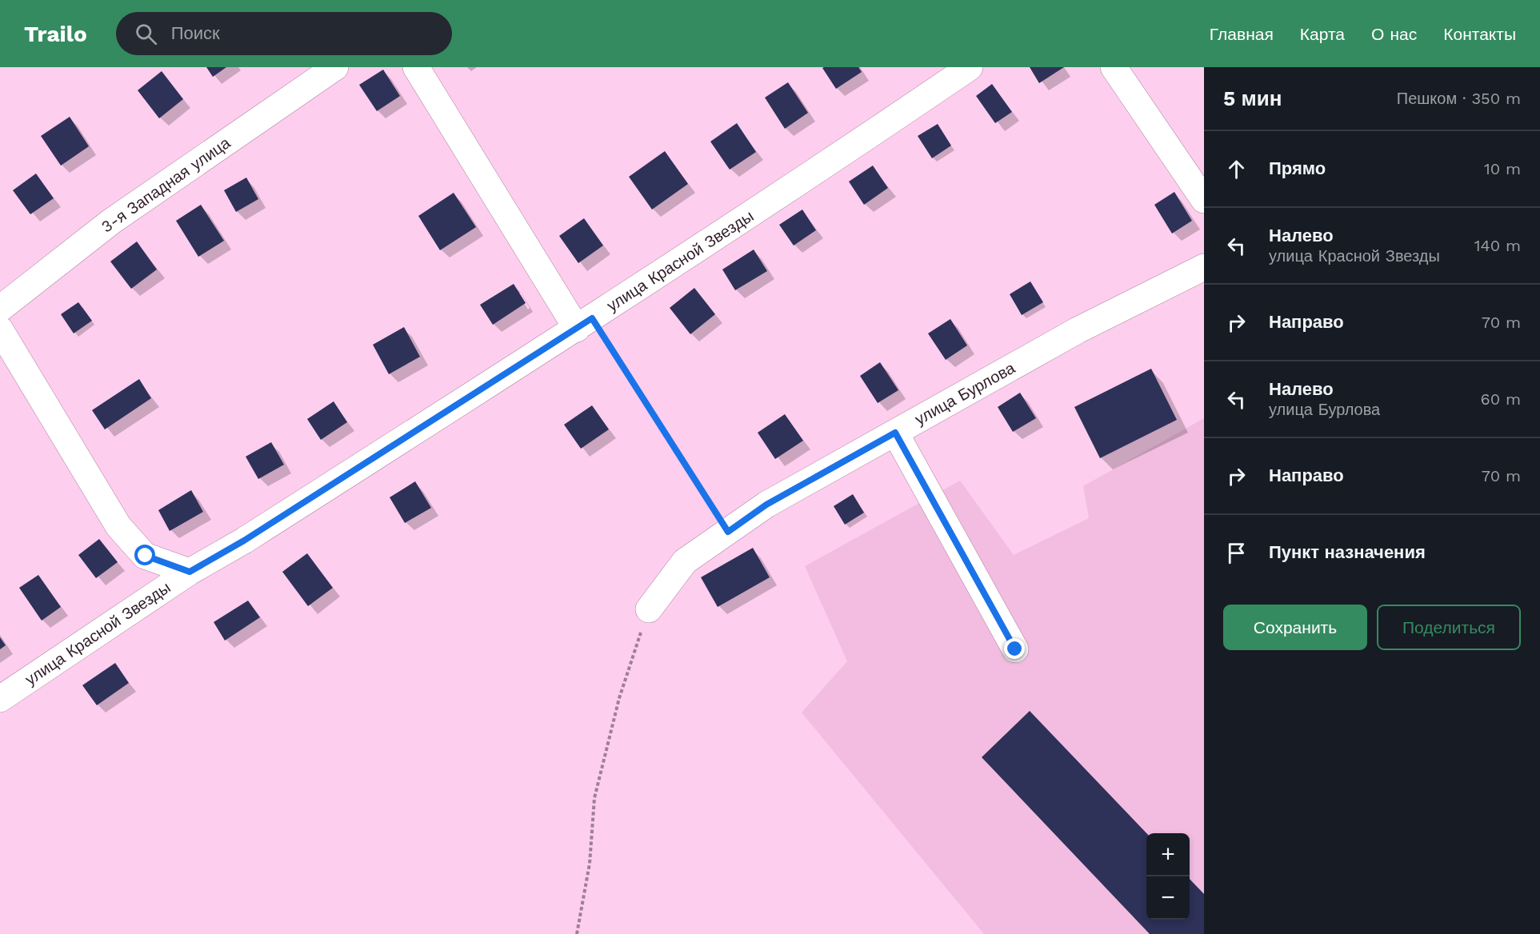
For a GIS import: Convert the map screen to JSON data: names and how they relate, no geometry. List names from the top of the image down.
{
  "streets": {
    "street": ["3-я Западная улица", "улица Красной Звезды", "улица Бурлова"]
  },
  "page": {
    "header": "Trailo",
    "search": "Поиск",
    "nav": [
      "Главная",
      "Карта",
      "О нас",
      "Контакты"
    ],
    "heading": ["5 мин", "Пешком · 350 m"],
    "list": [
      ["Прямо", "10 m"],
      ["Налево", "улица Красной Звезды", "140 m"],
      ["Направо", "70 m"],
      ["Налево", "улица Бурлова", "60 m"],
      ["Направо", "70 m"],
      "Пункт назначения"
    ],
    "buttons": ["Сохранить", "Поделиться"],
    "map_buttons": ["+", "−"]
  }
}
